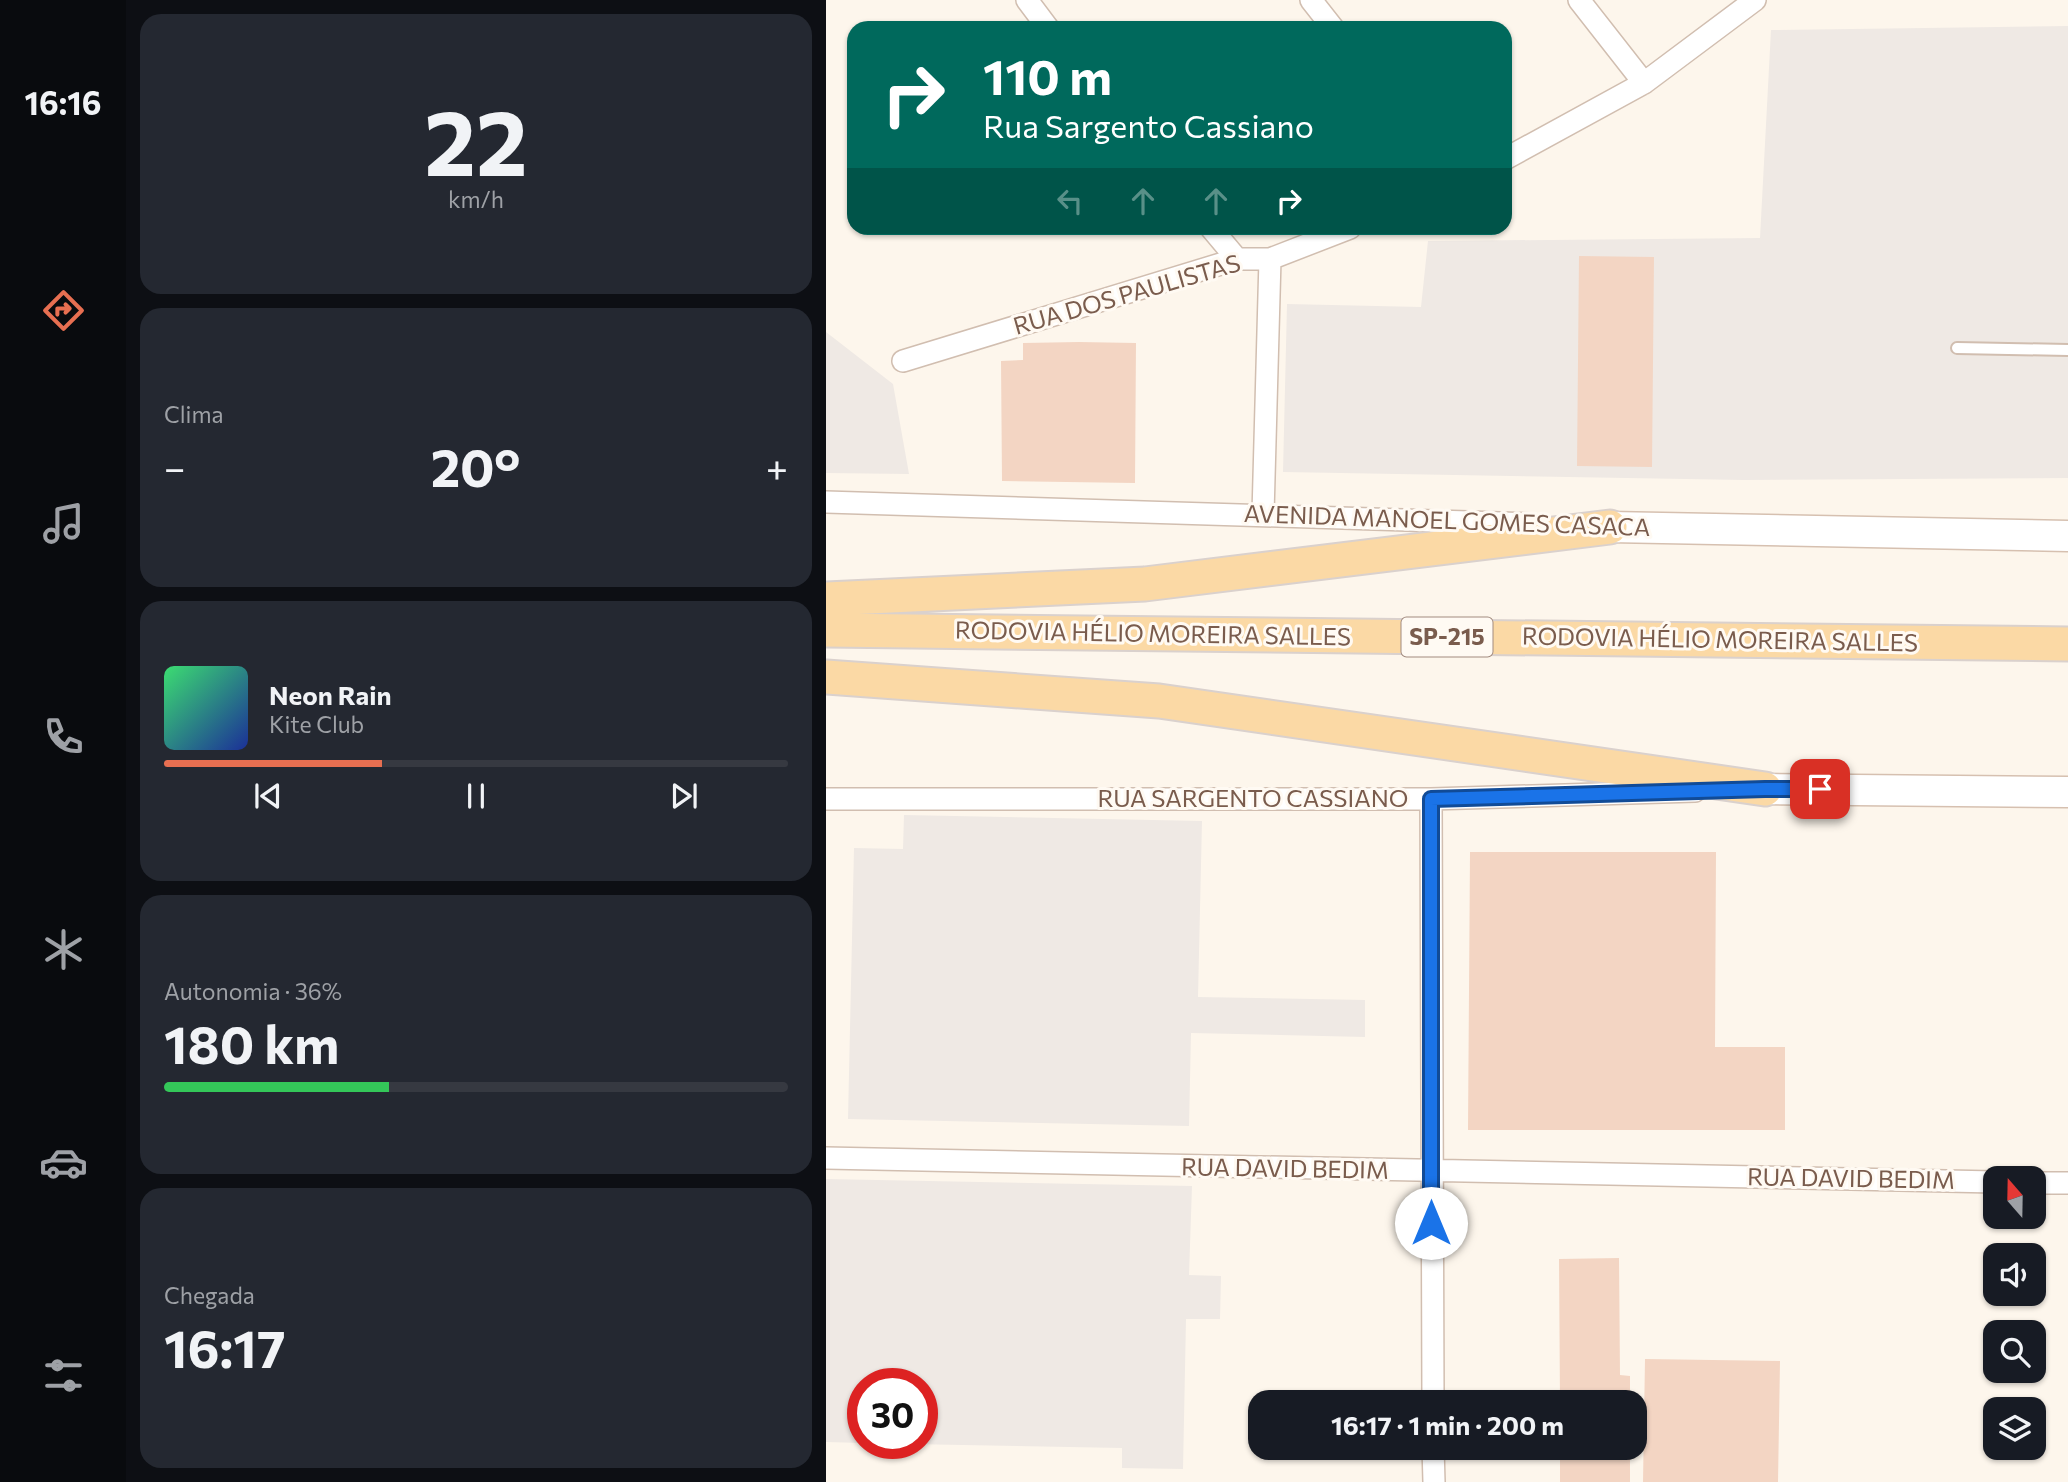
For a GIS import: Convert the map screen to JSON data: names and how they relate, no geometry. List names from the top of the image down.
{
  "streets": {
    "main road": ["AVENIDA MANOEL GOMES CASACA", "RODOVIA HÉLIO MOREIRA SALLES", "SP-215"],
    "street": ["RUA DOS PAULISTAS", "RUA SARGENTO CASSIANO", "RUA DAVID BEDIM"]
  },
  "north": "top",
  "page": {
    "tabs": "16:16",
    "tile": [
      ["22", "km/h"],
      "Clima",
      ["Autonomia · 36%", "180 km"],
      ["Chegada", "16:17"]
    ],
    "turn": ["110 m", "Rua Sargento Cassiano"],
    "heat": ["−", "20°", "+"],
    "song": ["Neon Rain", "Kite Club"],
    "limit": "30",
    "trip": "16:17 · 1 min · 200 m"
  }
}
